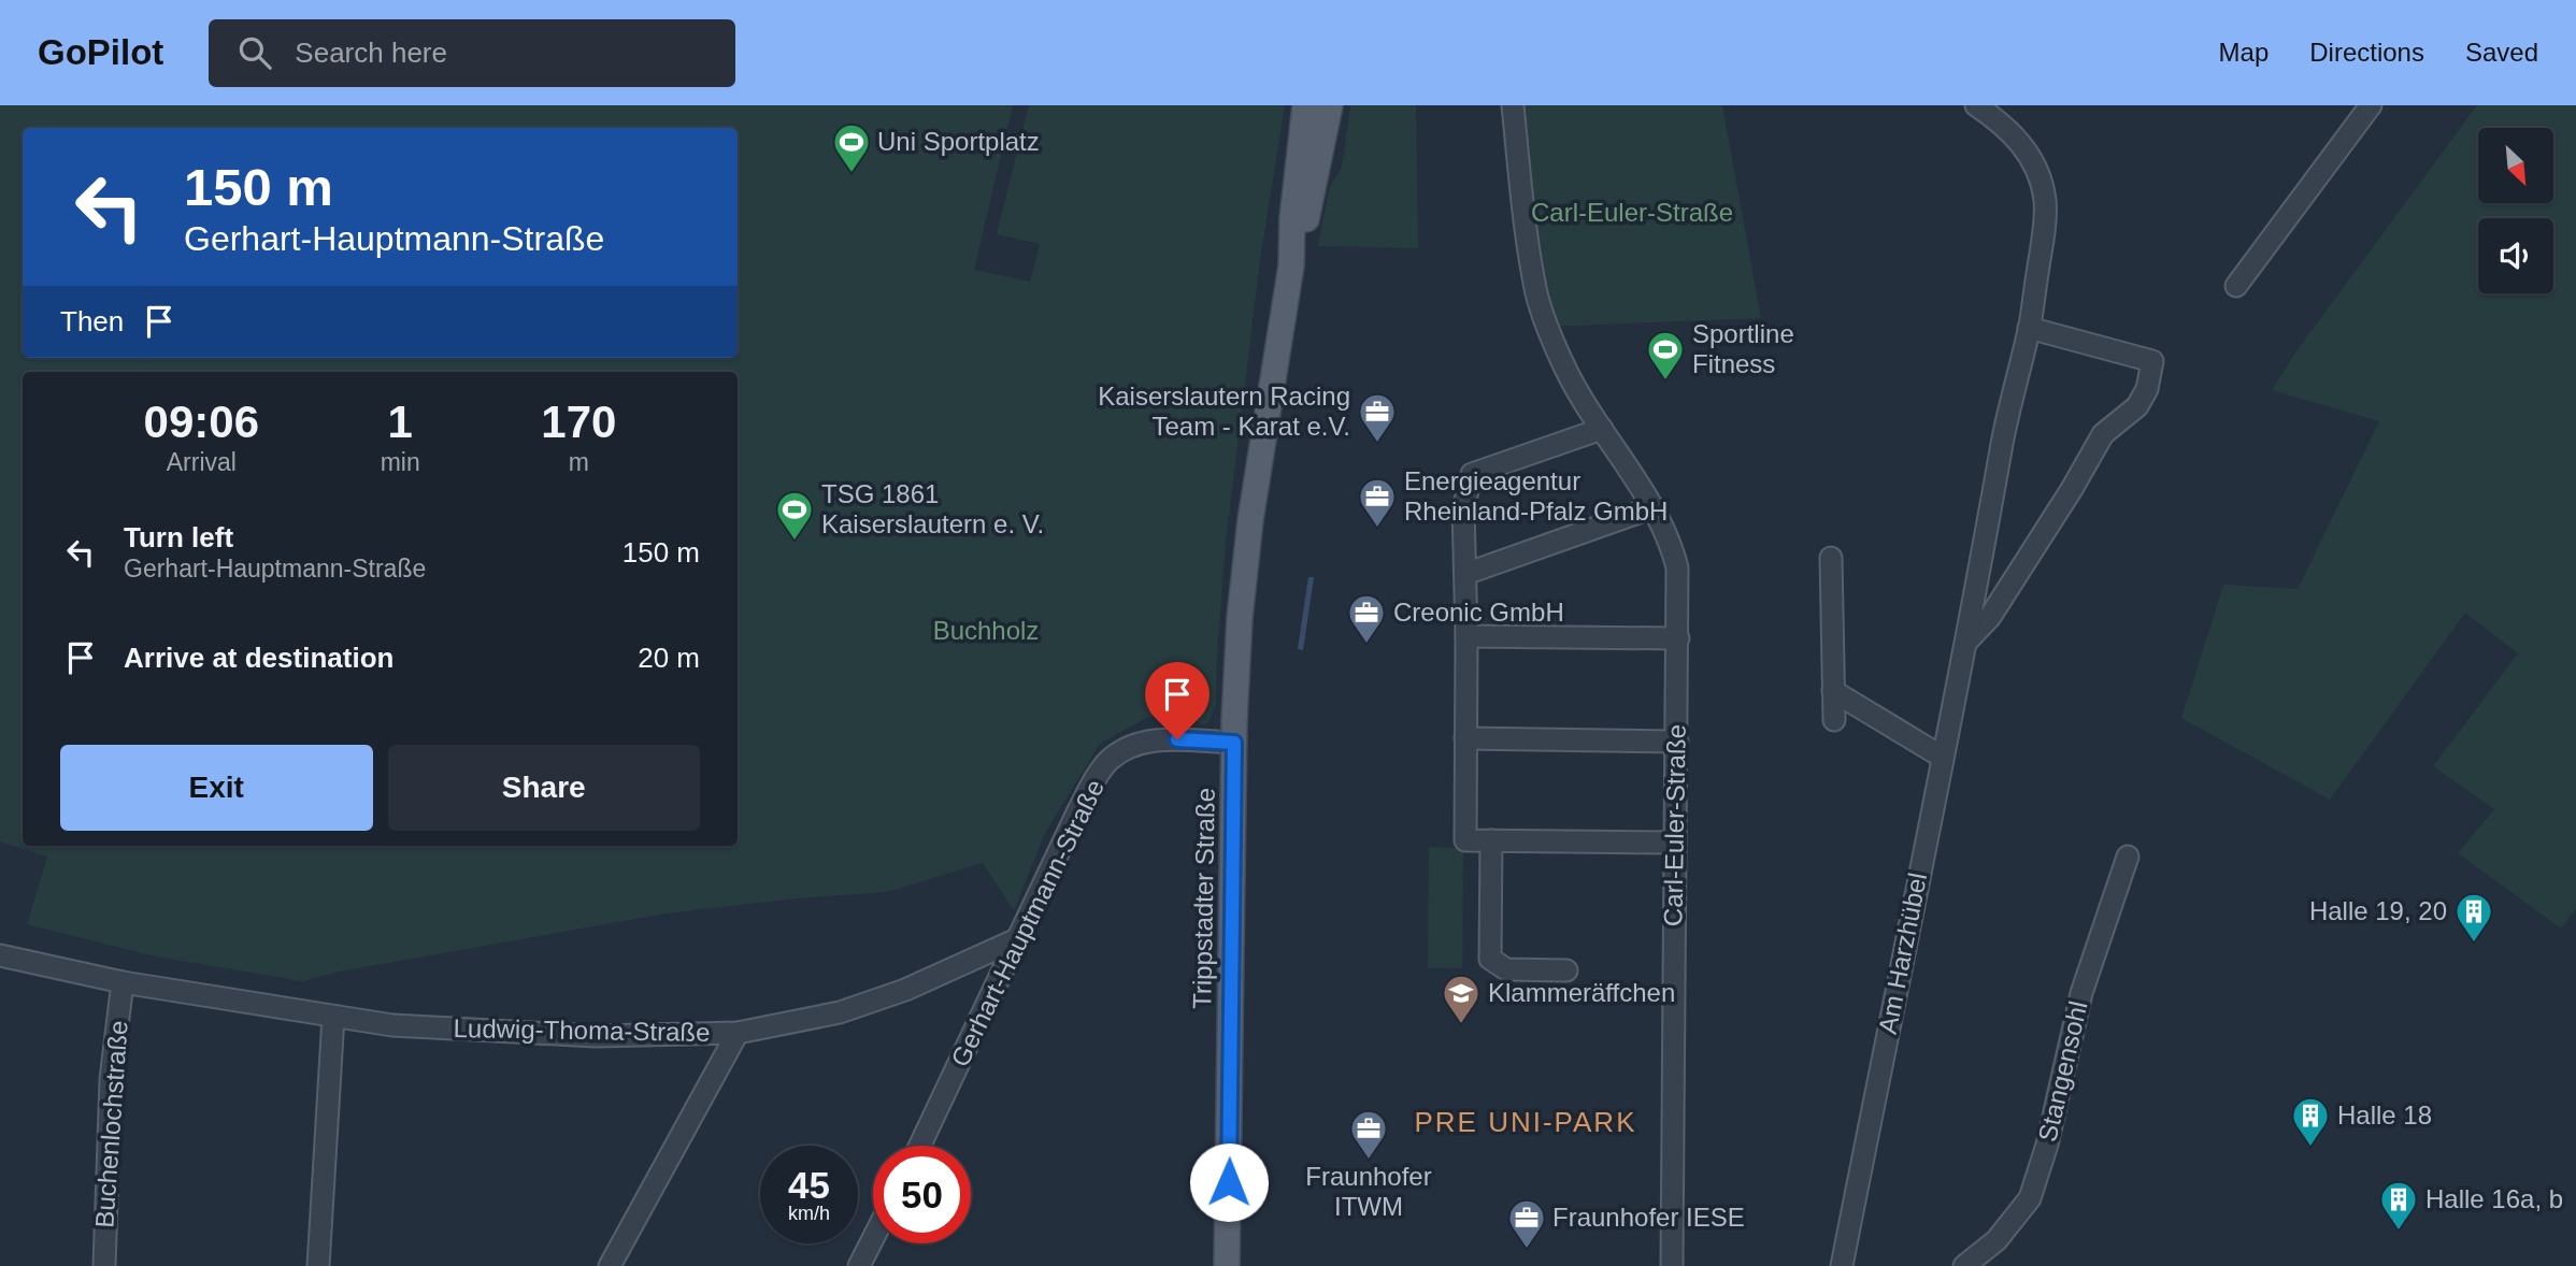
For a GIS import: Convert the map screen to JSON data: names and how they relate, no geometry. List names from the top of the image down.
{
  "streets": {
    "main road": ["Trippstadter Straße"],
    "street": [
      "Carl-Euler-Straße",
      "Gerhart-Hauptmann-Straße",
      "Am Harzhübel",
      "Ludwig-Thoma-Straße",
      "Stangensohl",
      "Buchenlochstraße"
    ]
  },
  "crossings": [
    ["Trippstadter Straße", "Gerhart-Hauptmann-Straße"],
    ["Gerhart-Hauptmann-Straße", "Ludwig-Thoma-Straße"],
    ["Ludwig-Thoma-Straße", "Buchenlochstraße"]
  ],
  "districts": ["PRE UNI-PARK"],
  "parks": ["Carl-Euler-Straße", "Buchholz"],
  "places": {
    "sports": ["Uni Sportplatz", "Sportline Fitness", "TSG 1861 Kaiserslautern e. V."],
    "office": [
      "Kaiserslautern Racing Team - Karat e.V.",
      "Energieagentur Rheinland-Pfalz GmbH",
      "Creonic GmbH",
      "Fraunhofer ITWM",
      "Fraunhofer IESE"
    ],
    "building": ["Halle 19, 20", "Halle 18", "Halle 16a, b"],
    "school or university": ["Klammeräffchen"]
  },
  "north": "bottom right",
  "page": {
    "header": "GoPilot",
    "search": "Search here",
    "nav": ["Map", "Directions", "Saved"],
    "turn": ["150 m", "Gerhart-Hauptmann-Straße"],
    "then": "Then",
    "eta": [
      "09:06",
      "Arrival",
      "1",
      "min",
      "170",
      "m"
    ],
    "list": [
      {
        "name": "Turn left",
        "note": "Gerhart-Hauptmann-Straße",
        "value": "150 m"
      },
      {
        "name": "Arrive at destination",
        "value": "20 m"
      }
    ],
    "buttons": ["Exit", "Share"],
    "speed": "45 km/h",
    "limit": "50"
  }
}
